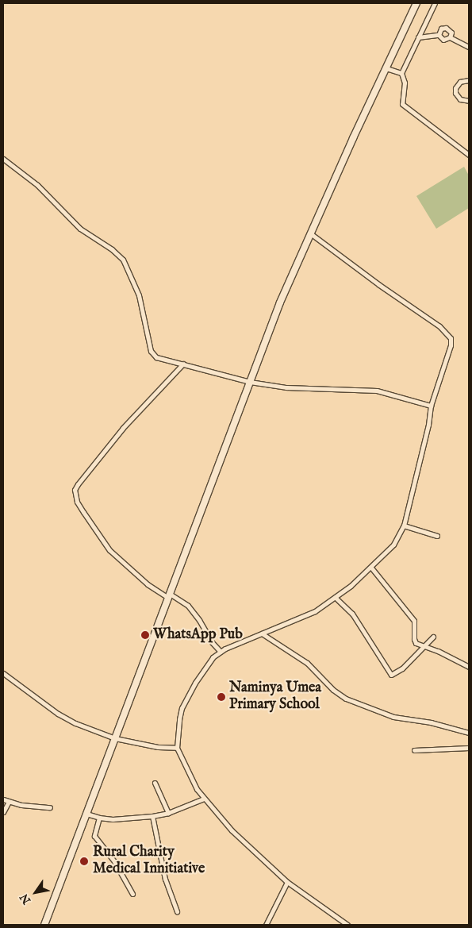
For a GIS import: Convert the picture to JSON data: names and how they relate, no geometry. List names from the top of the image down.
{
  "places": ["WhatsApp Pub", "Naminya Umea Primary School", "Rural Charity Medical Innitiative"],
  "north": "bottom left"
}
